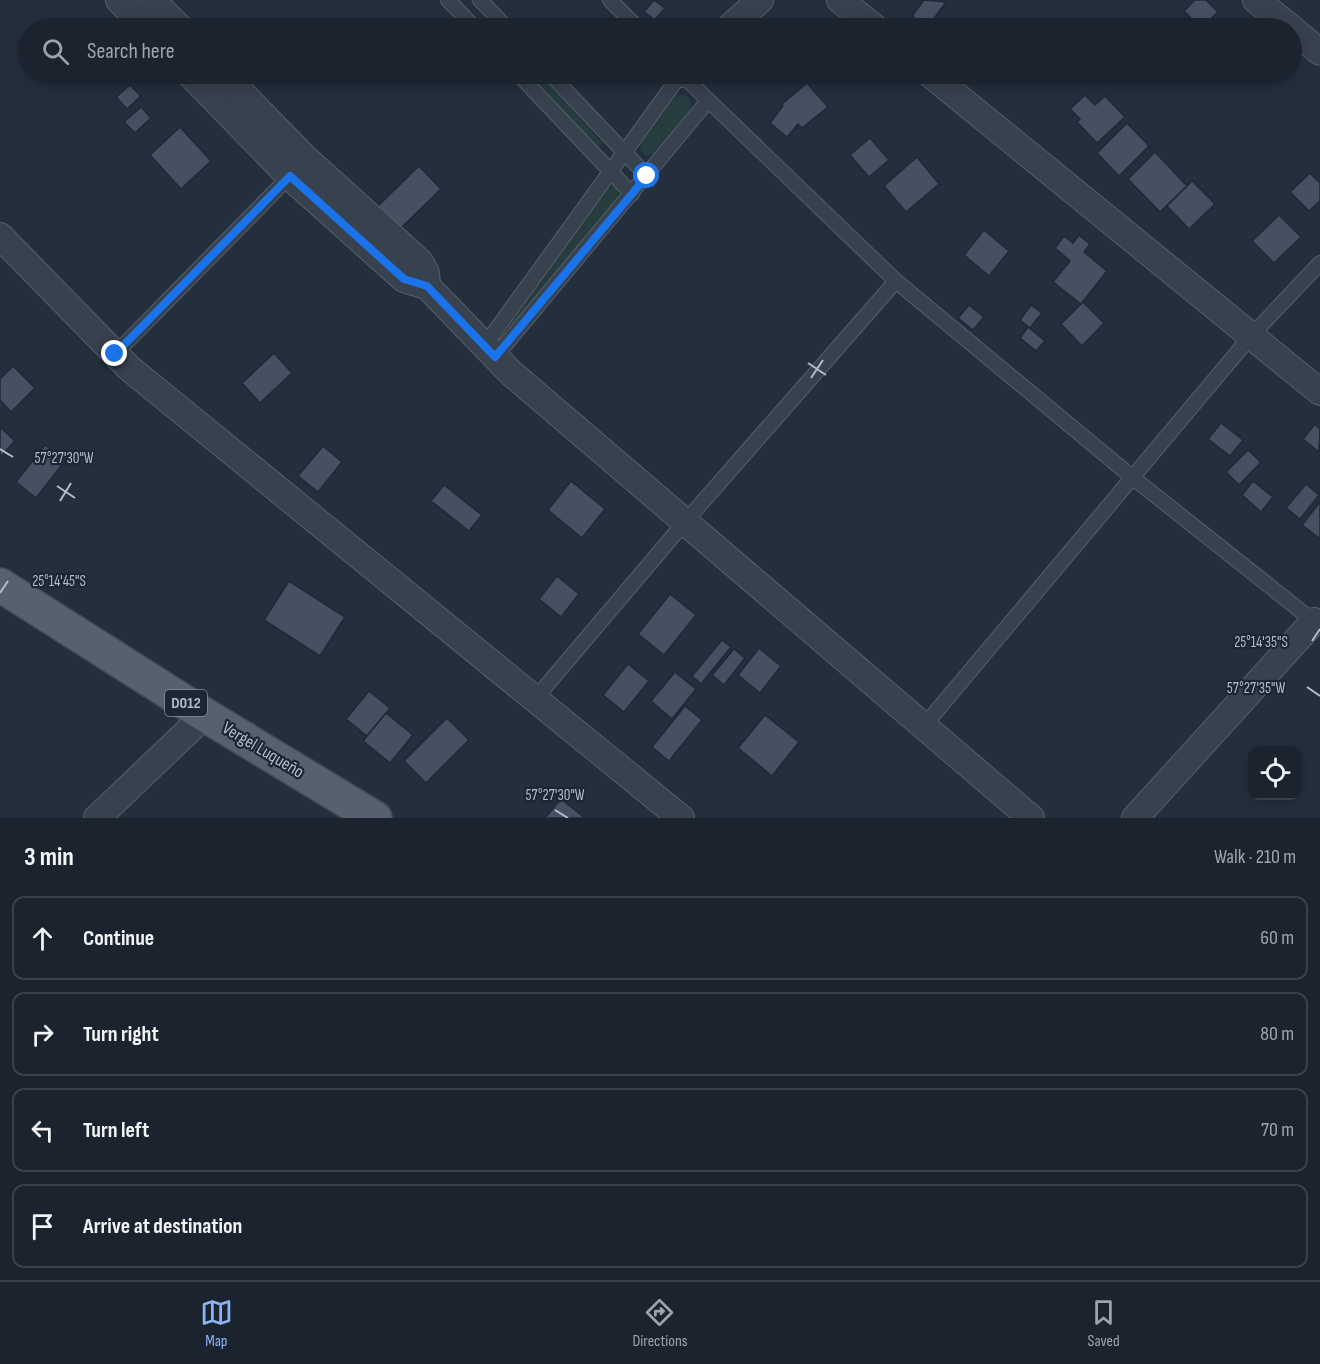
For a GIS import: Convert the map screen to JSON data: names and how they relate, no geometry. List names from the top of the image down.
{
  "streets": {
    "main road": ["D012", "Vergel Luqueño"]
  },
  "page": {
    "search": "Search here",
    "heading": ["3 min", "Walk · 210 m"],
    "list": [
      ["Continue", "60 m"],
      ["Turn right", "80 m"],
      ["Turn left", "70 m"],
      "Arrive at destination"
    ],
    "nav": ["Map", "Directions", "Saved"]
  },
  "coordinates": [
    "57°27'30\"W",
    "25°14'45\"S",
    "25°14'35\"S",
    "57°27'35\"W"
  ]
}
